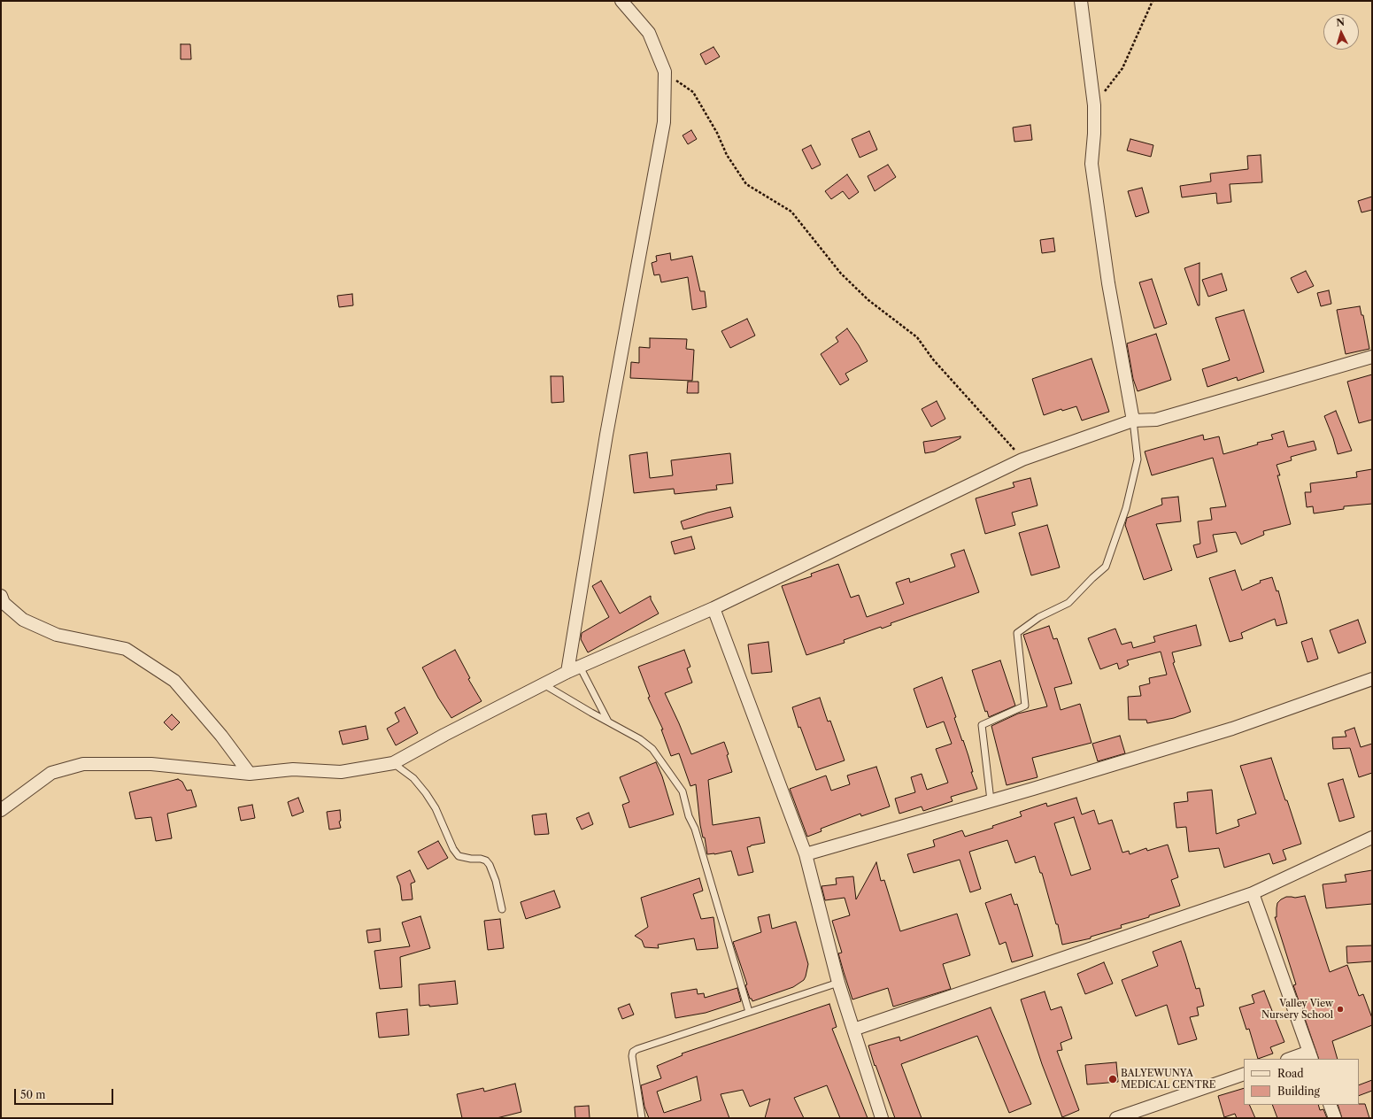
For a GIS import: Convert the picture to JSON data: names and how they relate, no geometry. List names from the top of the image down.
{
  "places": ["Valley View Nursery School", "BALYEWUNYA MEDICAL CENTRE"],
  "legend": ["Road", "Building"],
  "scale_bar": "50 m",
  "north": "top"
}
